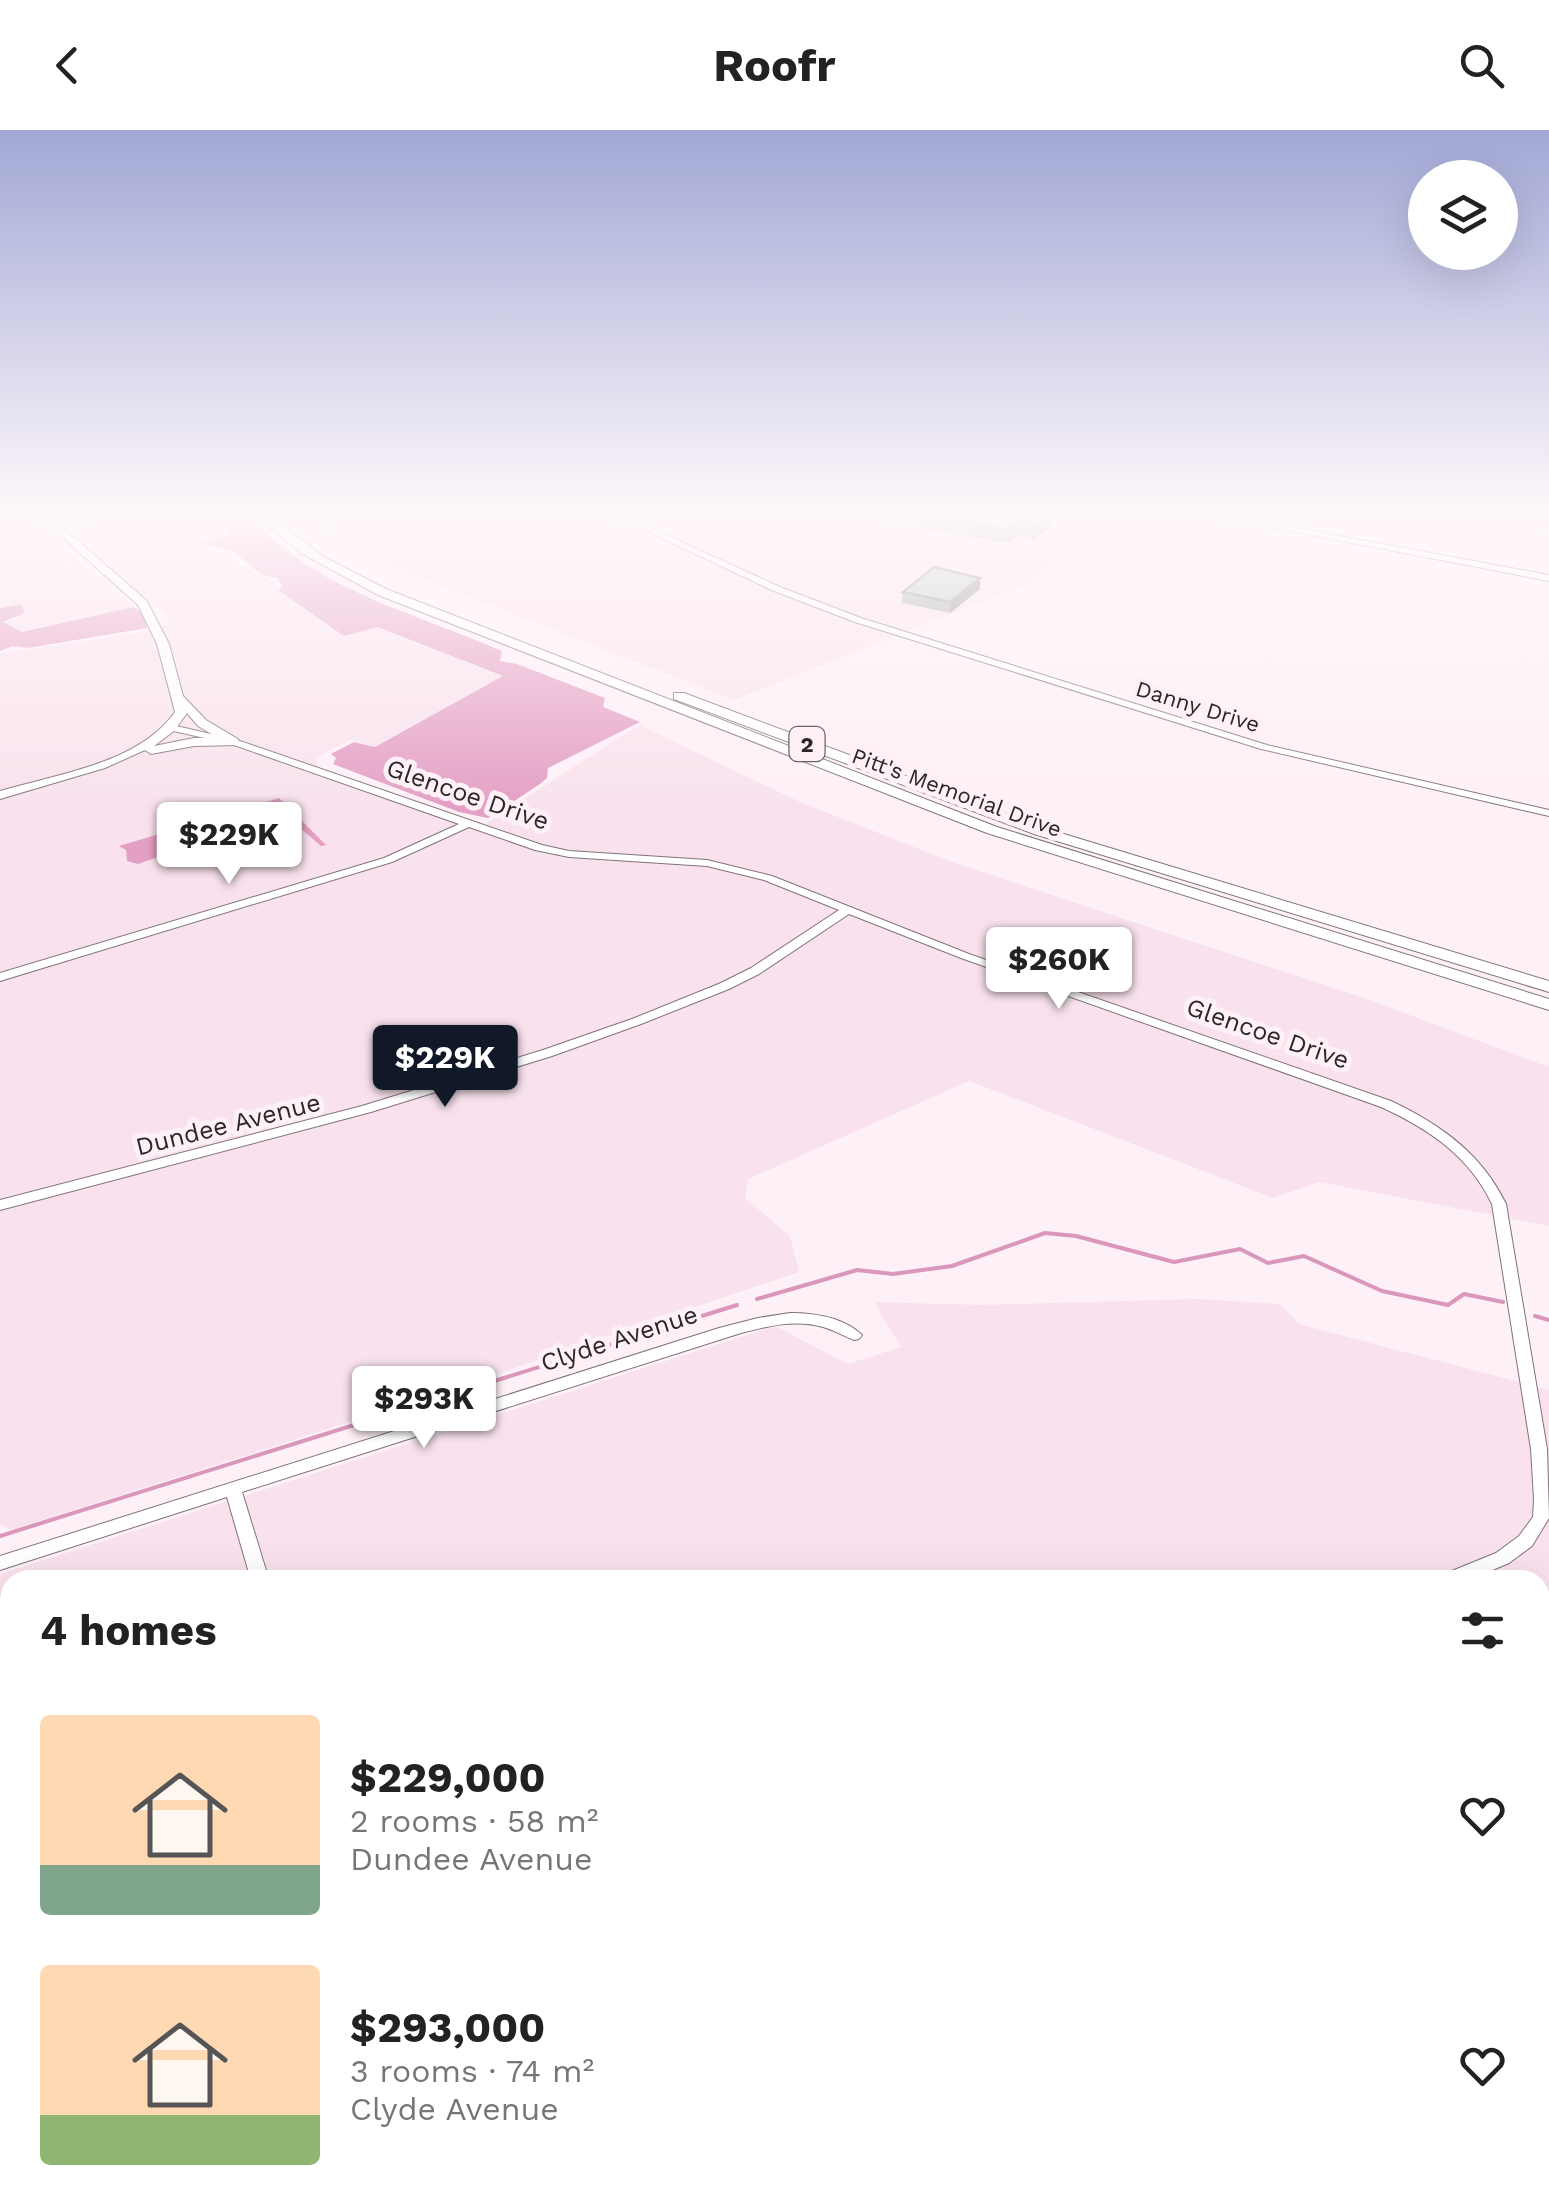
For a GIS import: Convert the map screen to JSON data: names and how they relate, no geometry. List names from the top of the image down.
{
  "streets": {
    "highway": ["2", "Pitt's Memorial Drive"],
    "street": [
      "Danny Drive",
      "Glencoe Drive",
      "Dundee Avenue",
      "Clyde Avenue"
    ]
  },
  "crossings": [
    ["Glencoe Drive", "Dundee Avenue"]
  ],
  "page": {
    "header": "Roofr",
    "price": [
      "$229K",
      "$260K",
      "$229K",
      "$293K"
    ],
    "heading": "4 homes",
    "list": [
      {
        "name": "$229,000",
        "note": "2 rooms · 58 m² · Dundee Avenue"
      },
      {
        "name": "$293,000",
        "note": "3 rooms · 74 m² · Clyde Avenue"
      }
    ]
  }
}
